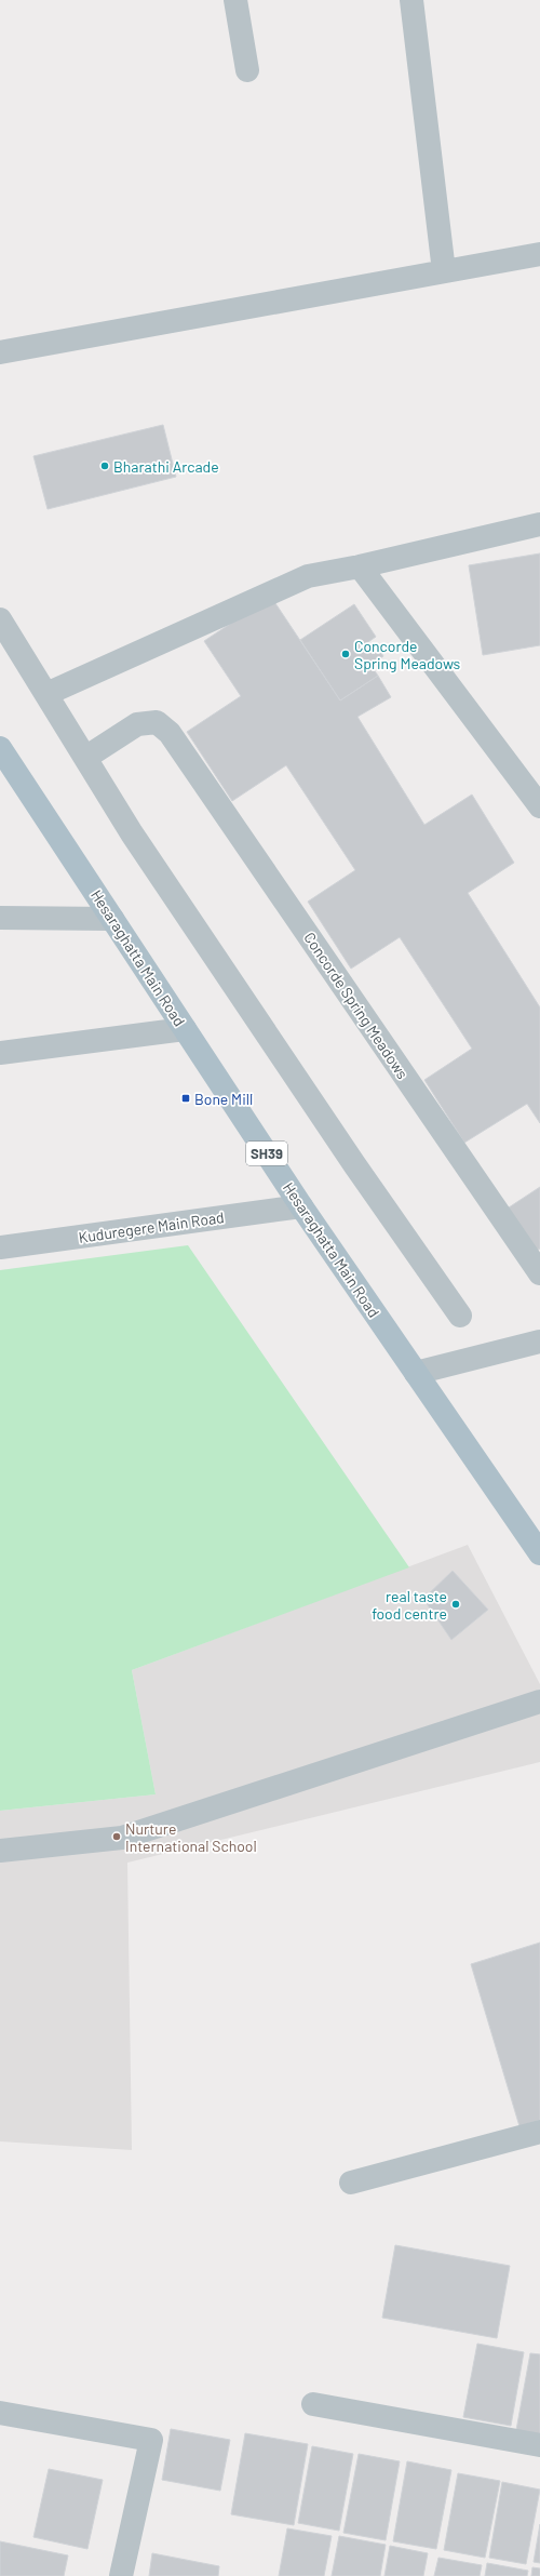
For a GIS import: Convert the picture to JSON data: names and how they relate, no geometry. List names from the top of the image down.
{
  "streets": {
    "main road": ["Hesaraghatta Main Road", "SH39"],
    "street": ["Concorde Spring Meadows", "Kuduregere Main Road"]
  },
  "crossings": [
    ["Hesaraghatta Main Road", "Kuduregere Main Road"]
  ],
  "places": {
    "other": [
      "Bharathi Arcade",
      "Concorde Spring Meadows",
      "real taste food centre",
      "Nurture International School"
    ],
    "transit": ["Bone Mill"]
  }
}
